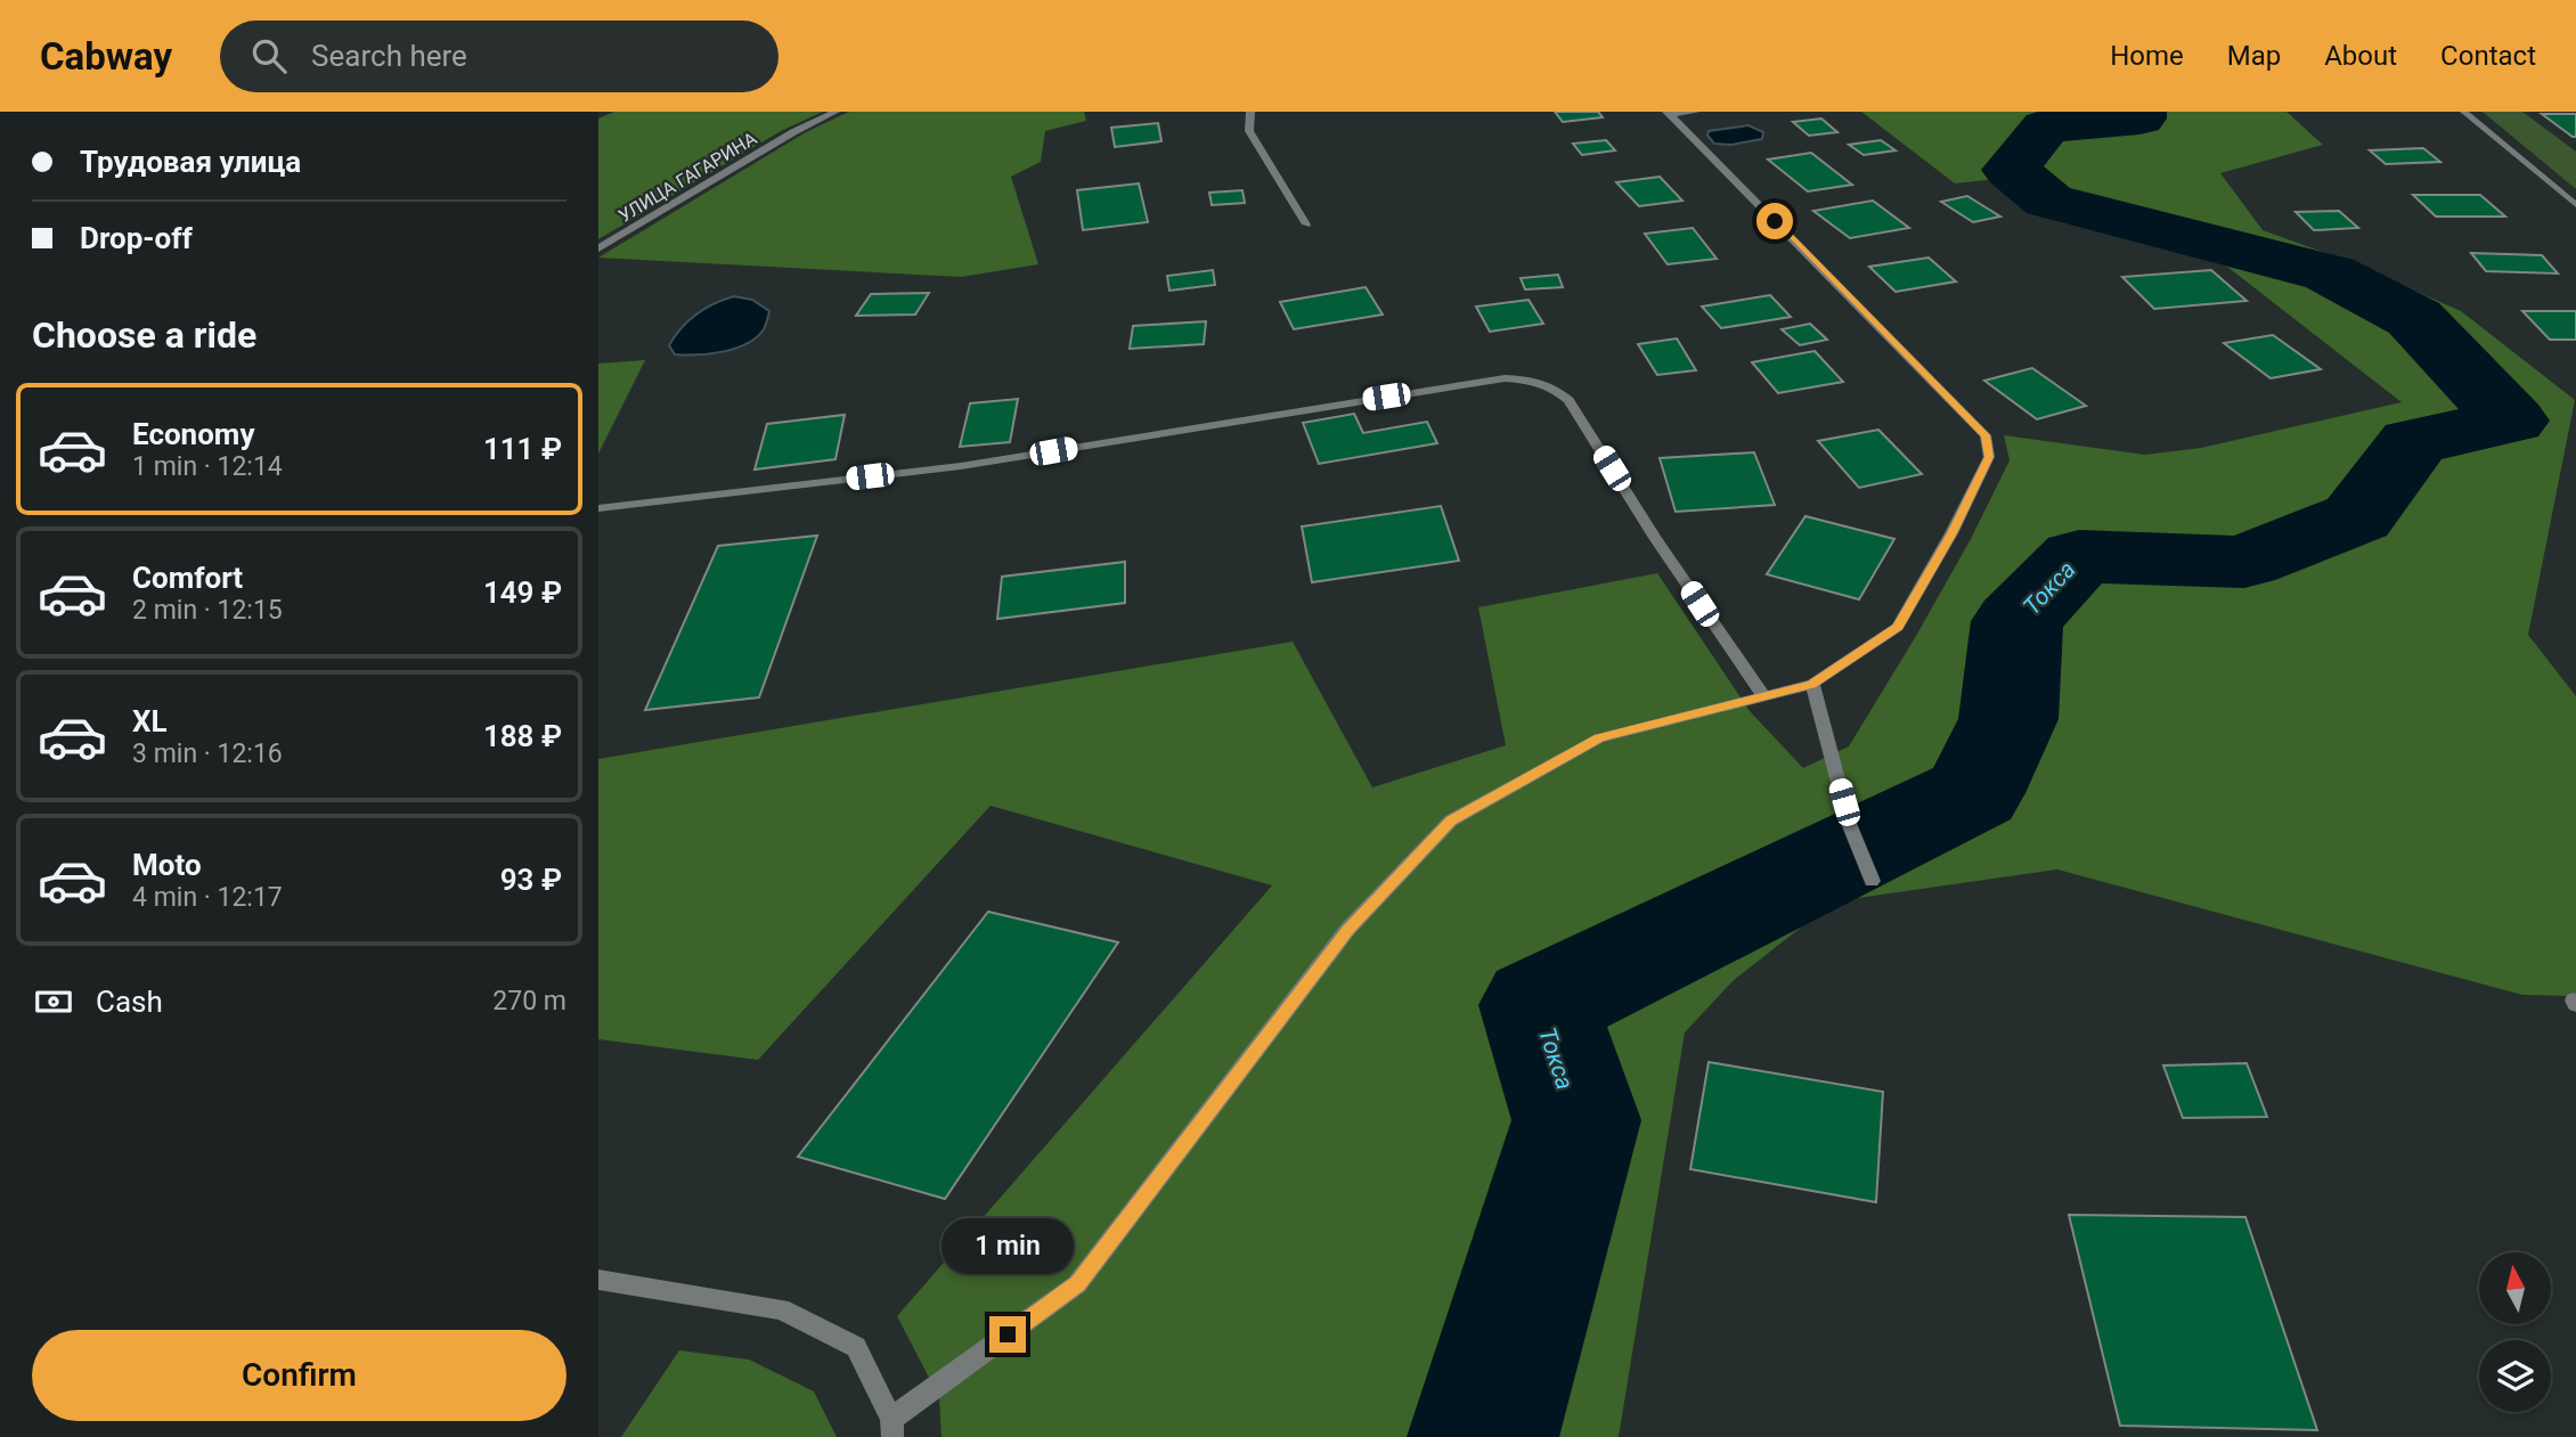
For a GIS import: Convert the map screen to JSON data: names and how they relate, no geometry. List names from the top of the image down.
{
  "streets": {
    "street": ["УЛИЦА ГАГАРИНА"]
  },
  "water": ["Токса"],
  "north": "top",
  "page": {
    "header": "Cabway",
    "search": "Search here",
    "nav": [
      "Home",
      "Map",
      "About",
      "Contact"
    ],
    "banner": ["Трудовая улица", "Drop-off"],
    "heading": "Choose a ride",
    "list": [
      {
        "name": "Economy",
        "note": "1 min · 12:14",
        "value": "111 ₽"
      },
      {
        "name": "Comfort",
        "note": "2 min · 12:15",
        "value": "149 ₽"
      },
      {
        "name": "XL",
        "note": "3 min · 12:16",
        "value": "188 ₽"
      },
      {
        "name": "Moto",
        "note": "4 min · 12:17",
        "value": "93 ₽"
      }
    ],
    "pay": ["Cash", "270 m"],
    "bubble": "1 min",
    "buttons": "Confirm"
  }
}
